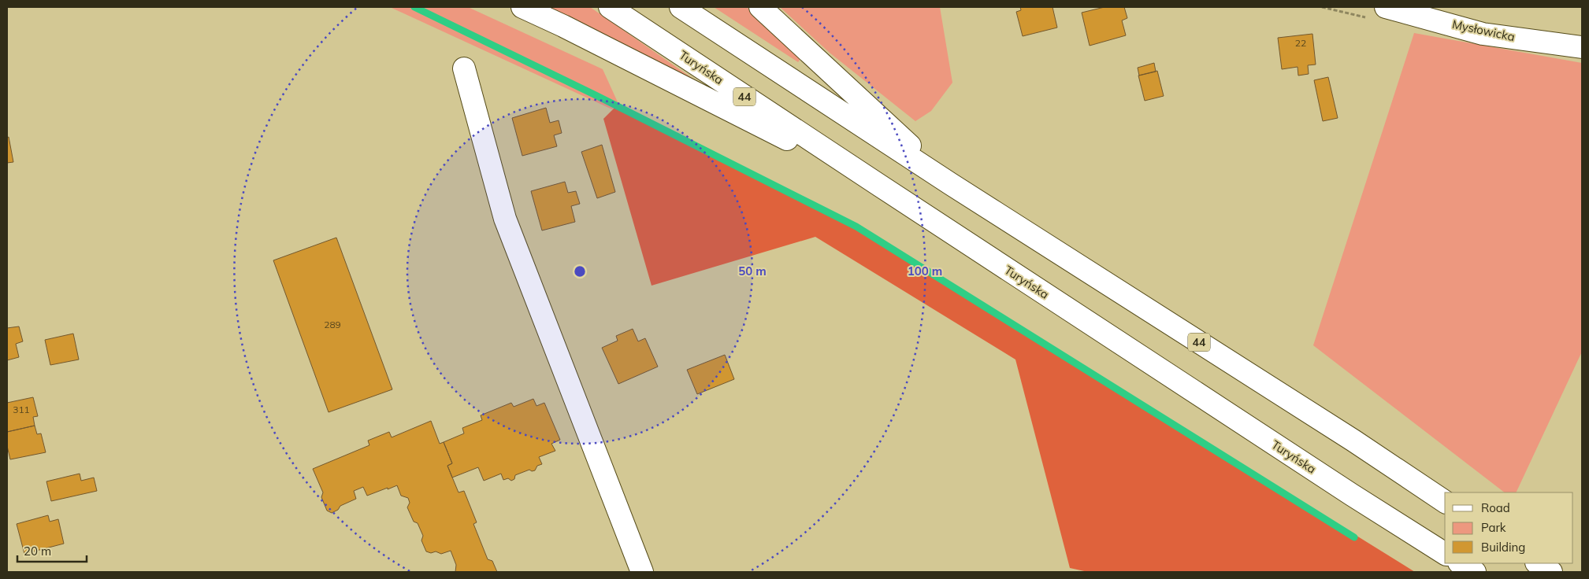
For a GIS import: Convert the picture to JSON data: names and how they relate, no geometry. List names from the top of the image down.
{
  "streets": {
    "main road": ["Mysłowicka", "Turyńska", "44"]
  },
  "house_numbers": ["22", "289", "311"],
  "legend": ["Road", "Park", "Building"],
  "scale_bar": "20 m",
  "rings": ["50 m", "100 m"]
}
